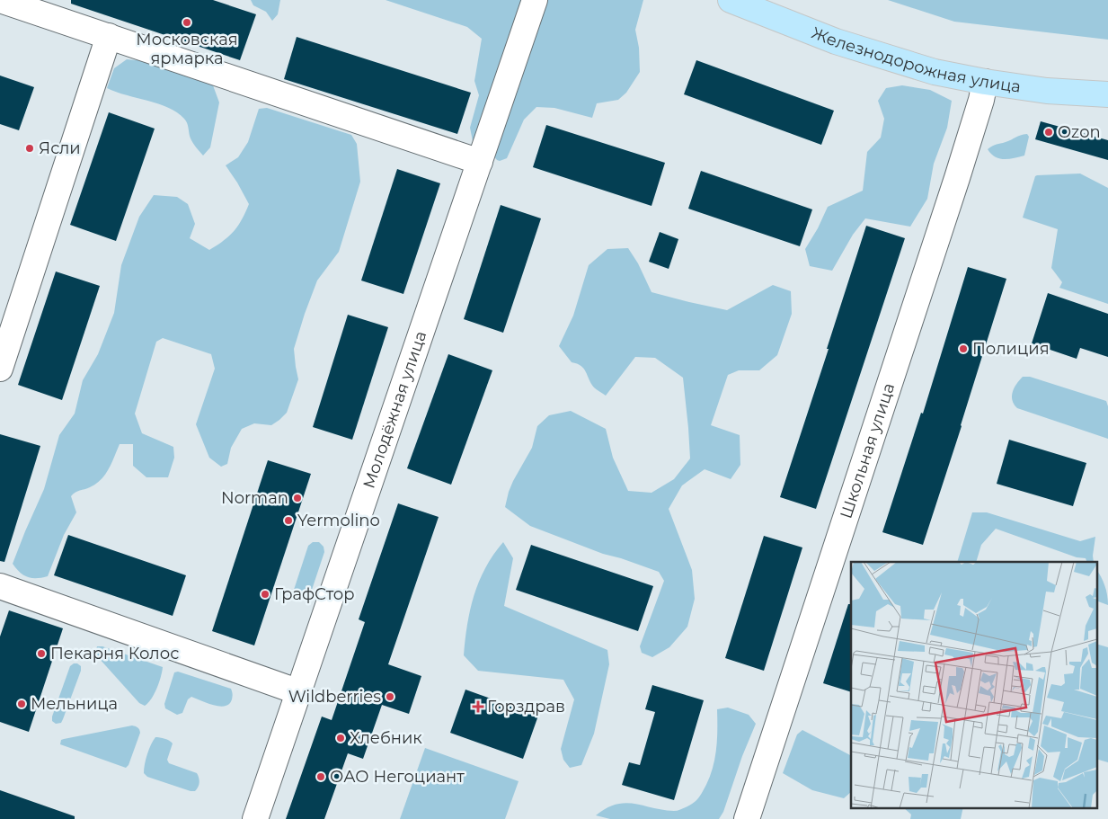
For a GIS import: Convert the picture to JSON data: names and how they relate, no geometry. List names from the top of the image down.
{
  "streets": {
    "main road": ["Железнодорожная улица"],
    "street": ["Молодёжная улица", "Школьная улица"]
  },
  "crossings": [
    ["Железнодорожная улица", "Школьная улица"]
  ],
  "places": {
    "other": [
      "Московская ярмарка",
      "Ozon",
      "Ясли",
      "Полиция",
      "Norman",
      "Yermolino",
      "ГрафСтор",
      "Пекарня Колос",
      "Wildberries",
      "Мельница",
      "Хлебник",
      "ОАО Негоциант"
    ],
    "health": ["Горздрав"]
  }
}
